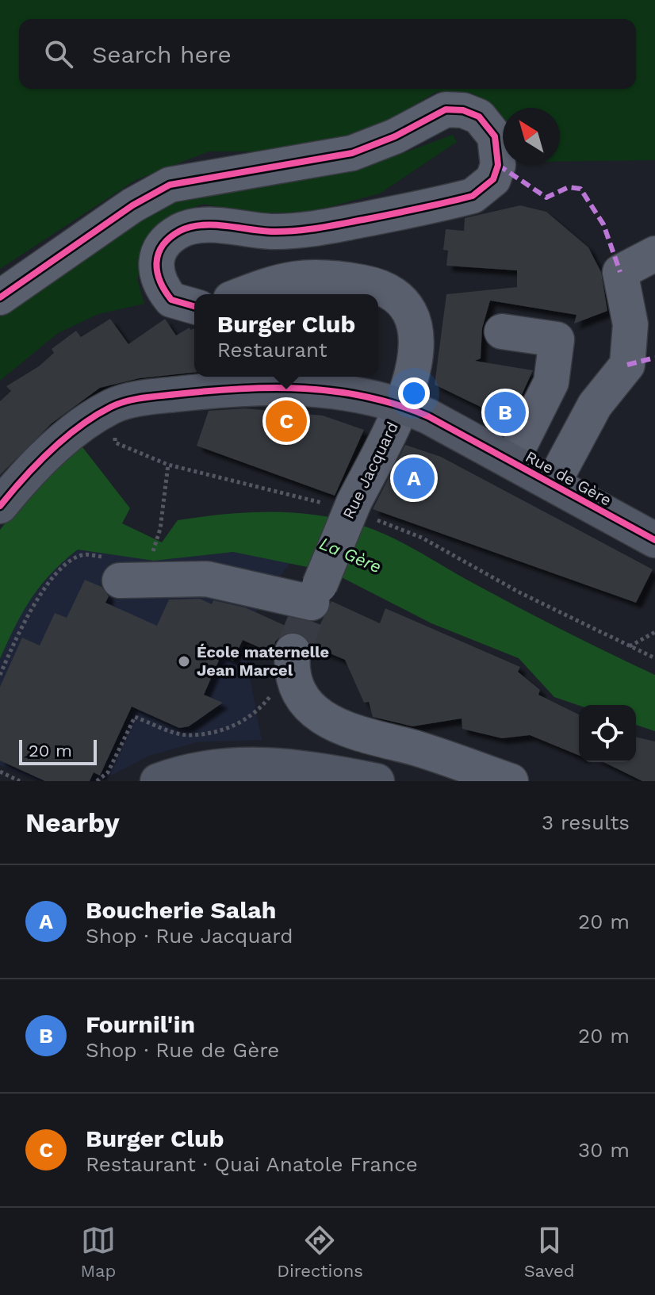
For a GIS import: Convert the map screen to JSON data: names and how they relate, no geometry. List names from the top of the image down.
{
  "streets": {
    "main road": ["Rue de Gère"],
    "street": ["Rue Jacquard"]
  },
  "crossings": [
    ["Rue Jacquard", "Rue de Gère"]
  ],
  "water": ["La Gère"],
  "places": ["École maternelle Jean Marcel"],
  "scale_bar": "20 m",
  "north": "top left",
  "page": {
    "search": "Search here",
    "popup": ["Burger Club", "Restaurant"],
    "pins": ["B", "C", "A"],
    "scale": "20 m",
    "heading": ["Nearby", "3 results"],
    "list": [
      {
        "mark": "A",
        "name": "Boucherie Salah",
        "note": "Shop · Rue Jacquard",
        "value": "20 m"
      },
      {
        "mark": "B",
        "name": "Fournil'in",
        "note": "Shop · Rue de Gère",
        "value": "20 m"
      },
      {
        "mark": "C",
        "name": "Burger Club",
        "note": "Restaurant · Quai Anatole France",
        "value": "30 m"
      }
    ],
    "nav": ["Map", "Directions", "Saved"]
  }
}
